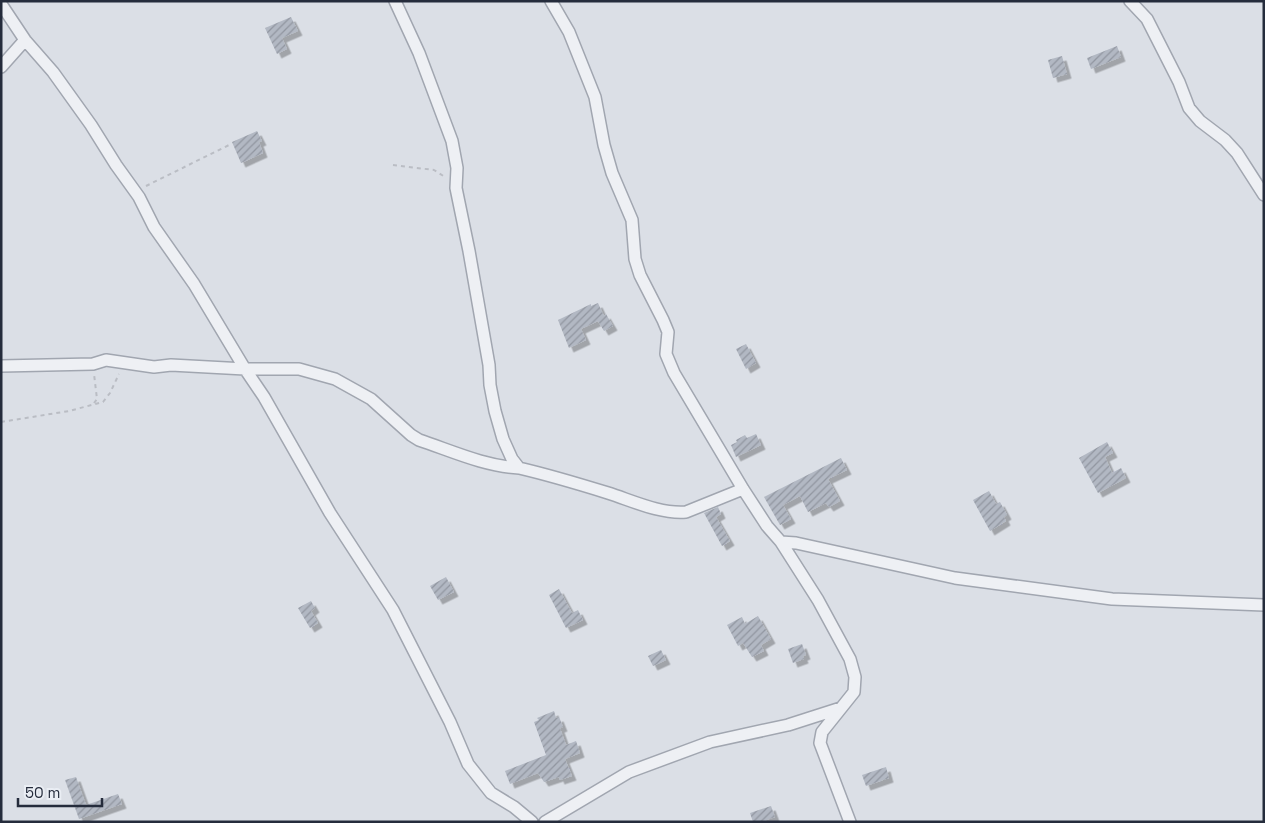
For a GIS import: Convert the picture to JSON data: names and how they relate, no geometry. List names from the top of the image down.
{
  "scale_bar": "50 m"
}
